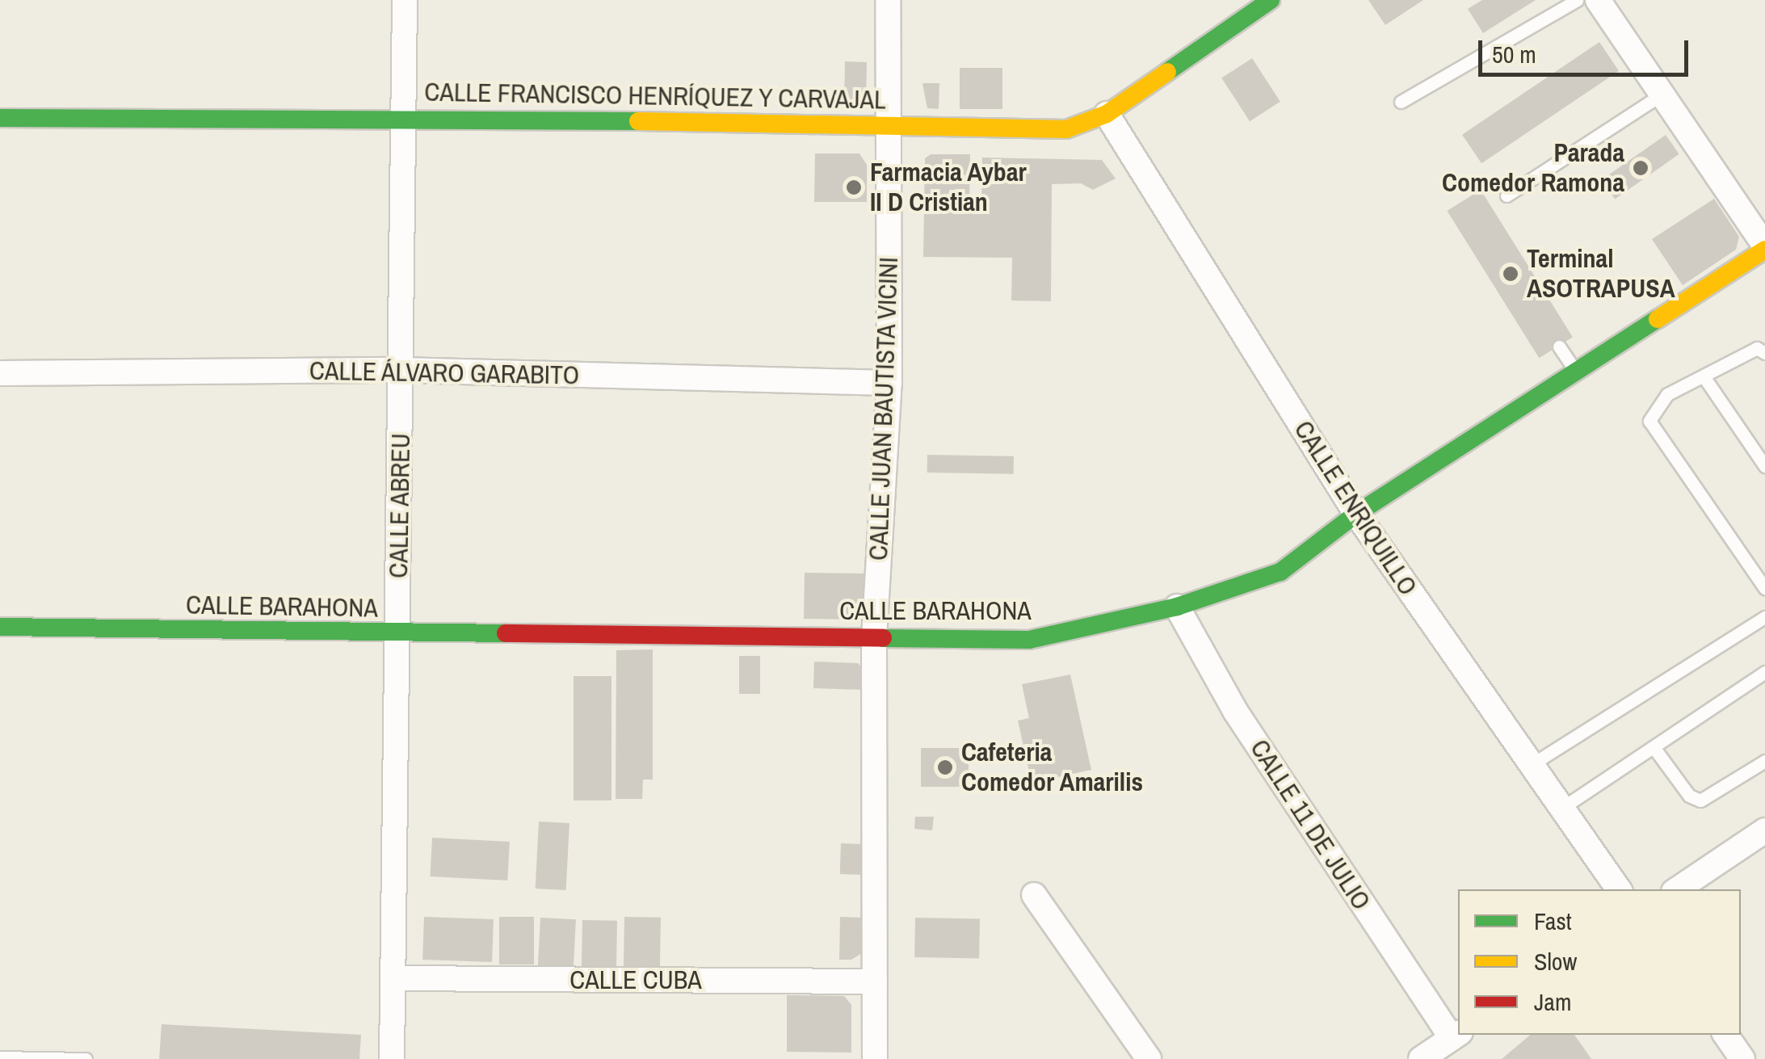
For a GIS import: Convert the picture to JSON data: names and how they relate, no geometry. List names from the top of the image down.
{
  "streets": {
    "street": [
      "CALLE FRANCISCO HENRÍQUEZ Y CARVAJAL",
      "CALLE ÁLVARO GARABITO",
      "CALLE JUAN BAUTISTA VICINI",
      "CALLE ABREU",
      "CALLE ENRIQUILLO",
      "CALLE BARAHONA",
      "CALLE 11 DE JULIO",
      "CALLE CUBA"
    ]
  },
  "crossings": [
    ["CALLE FRANCISCO HENRÍQUEZ Y CARVAJAL", "CALLE JUAN BAUTISTA VICINI"],
    ["CALLE FRANCISCO HENRÍQUEZ Y CARVAJAL", "CALLE ABREU"],
    ["CALLE FRANCISCO HENRÍQUEZ Y CARVAJAL", "CALLE ENRIQUILLO"],
    ["CALLE ÁLVARO GARABITO", "CALLE JUAN BAUTISTA VICINI"],
    ["CALLE ÁLVARO GARABITO", "CALLE ABREU"],
    ["CALLE JUAN BAUTISTA VICINI", "CALLE BARAHONA"],
    ["CALLE JUAN BAUTISTA VICINI", "CALLE CUBA"],
    ["CALLE ABREU", "CALLE BARAHONA"],
    ["CALLE ABREU", "CALLE CUBA"],
    ["CALLE ENRIQUILLO", "CALLE BARAHONA"],
    ["CALLE BARAHONA", "CALLE 11 DE JULIO"]
  ],
  "places": [
    "Parada Comedor Ramona",
    "Farmacia Aybar II D Cristian",
    "Terminal ASOTRAPUSA",
    "Cafeteria Comedor Amarilis"
  ],
  "legend": ["Fast", "Slow", "Jam"],
  "scale_bar": "50 m"
}
